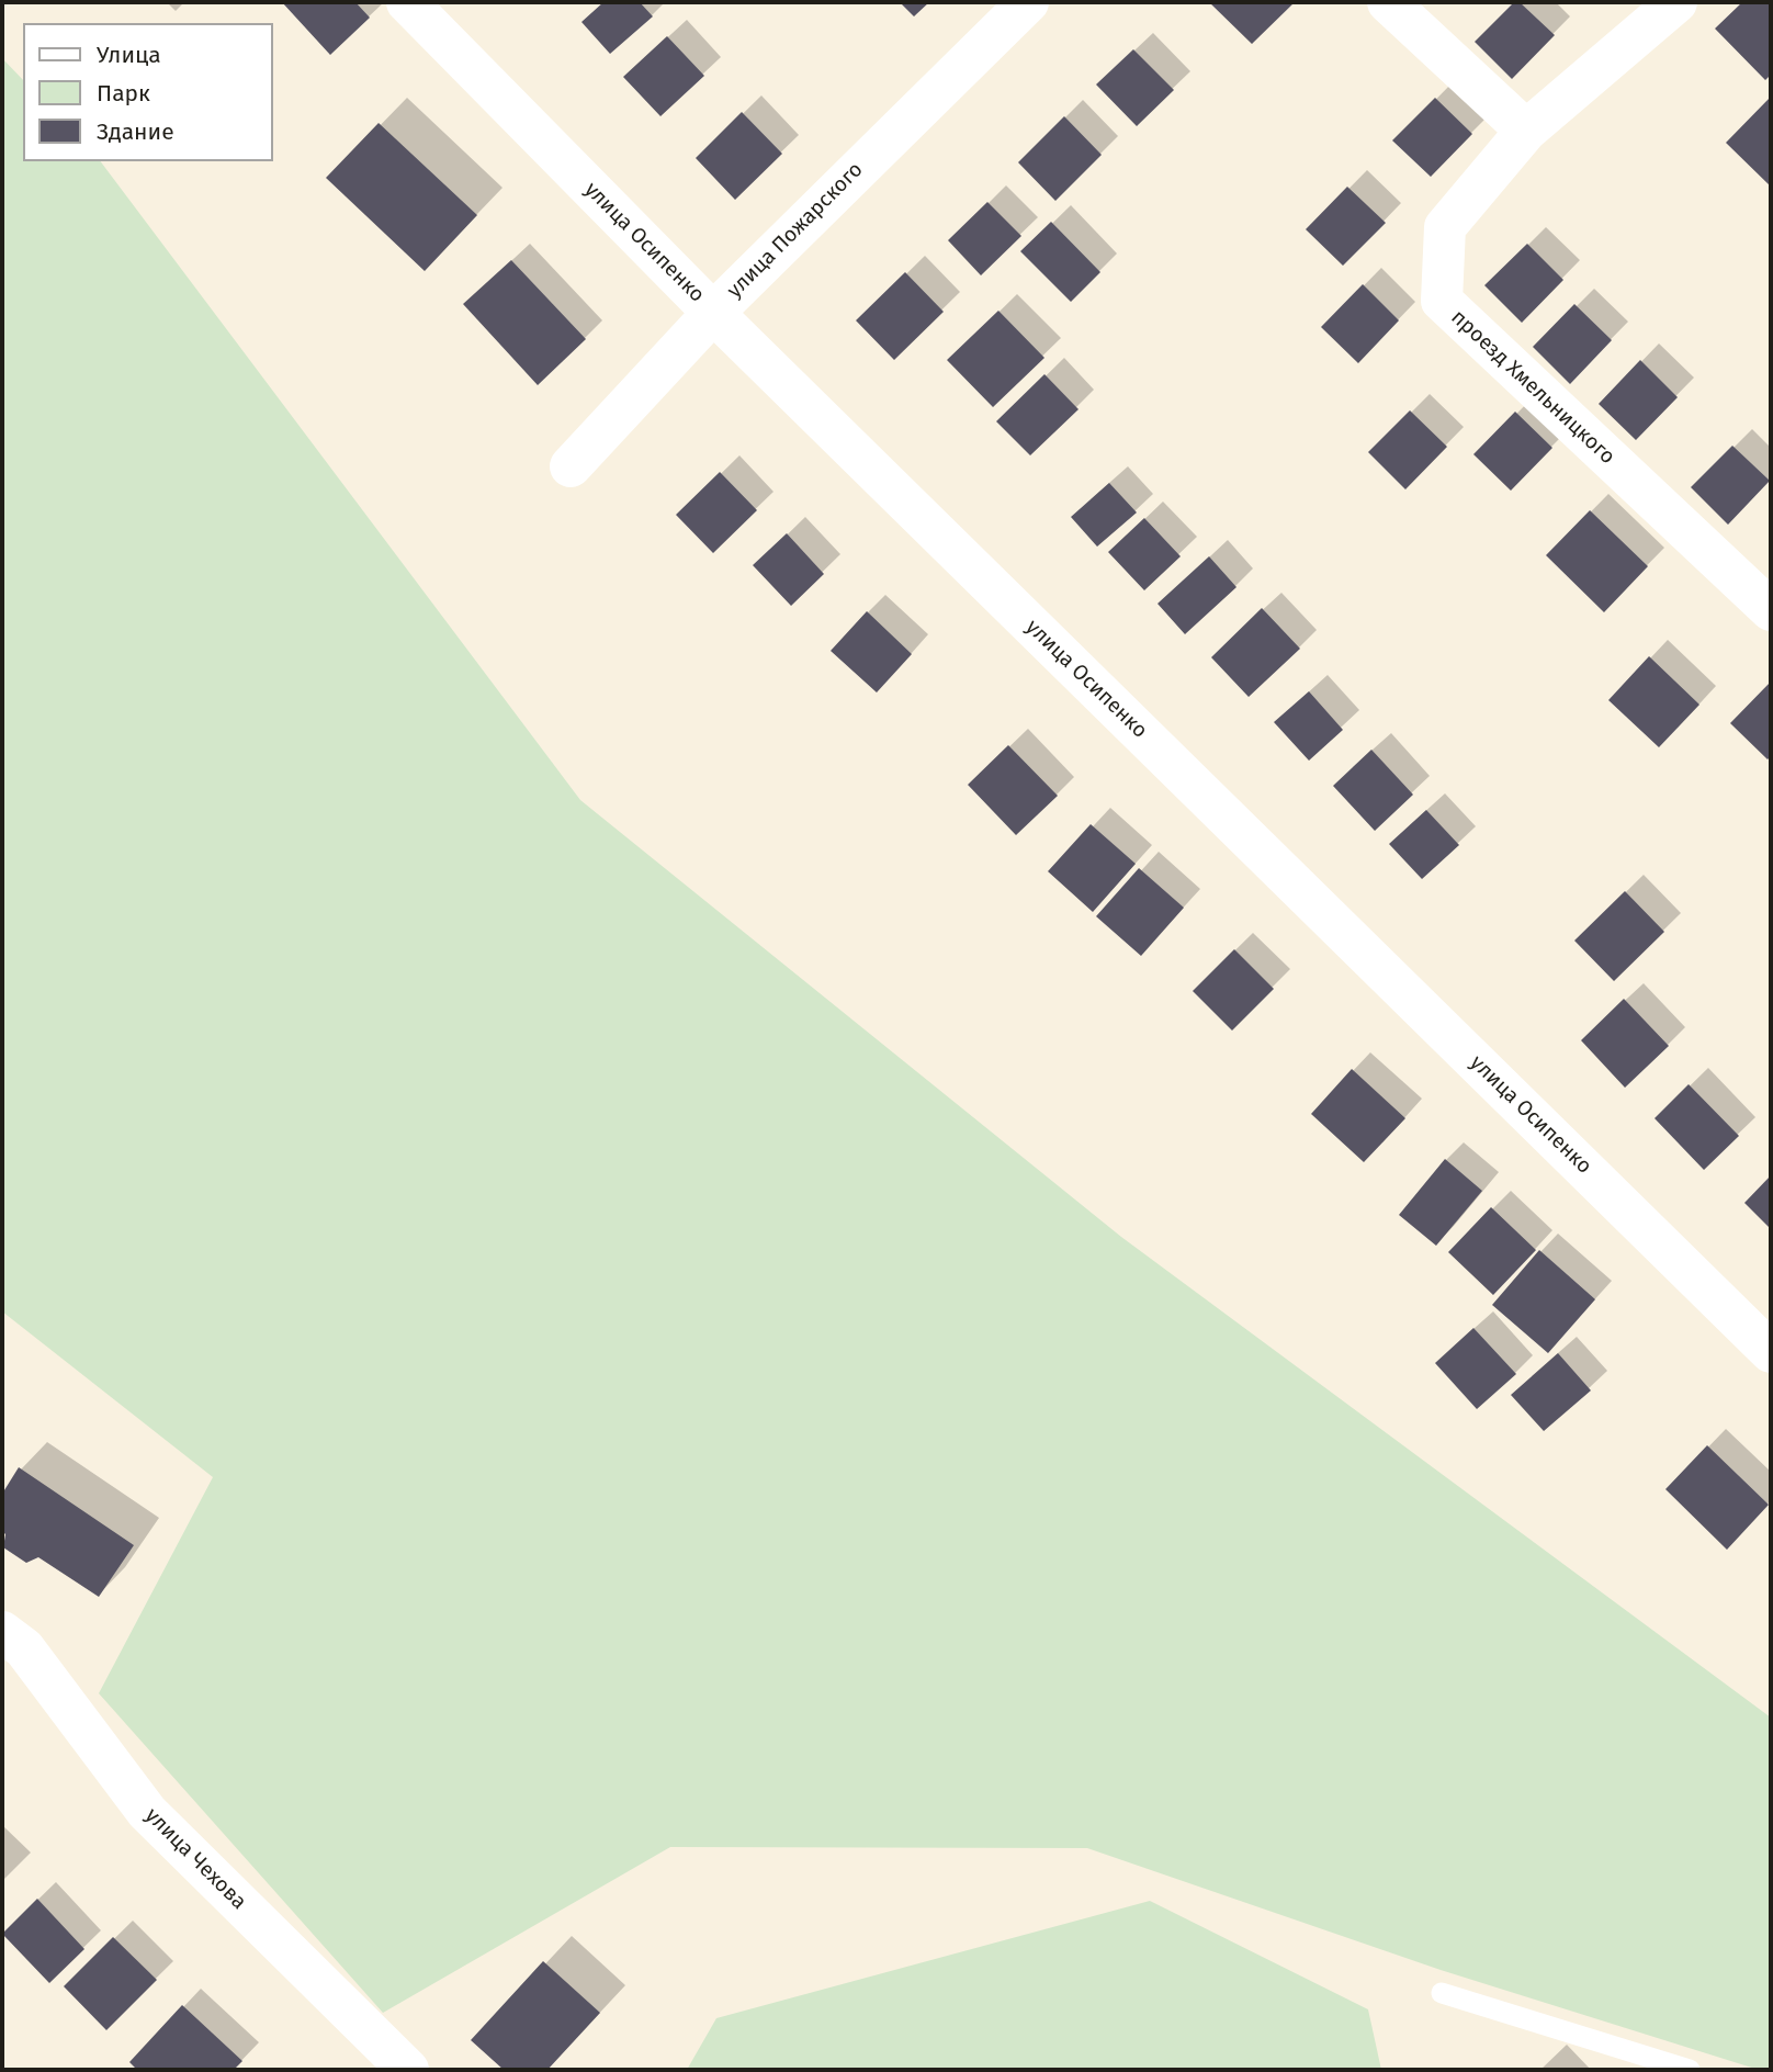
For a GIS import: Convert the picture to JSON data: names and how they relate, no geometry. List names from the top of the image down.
{
  "streets": {
    "street": [
      "улица Пожарского",
      "улица Осипенко",
      "проезд Хмельницкого",
      "улица Чехова"
    ]
  },
  "crossings": [
    ["улица Пожарского", "улица Осипенко"]
  ],
  "legend": ["Улица", "Парк", "Здание"]
}
